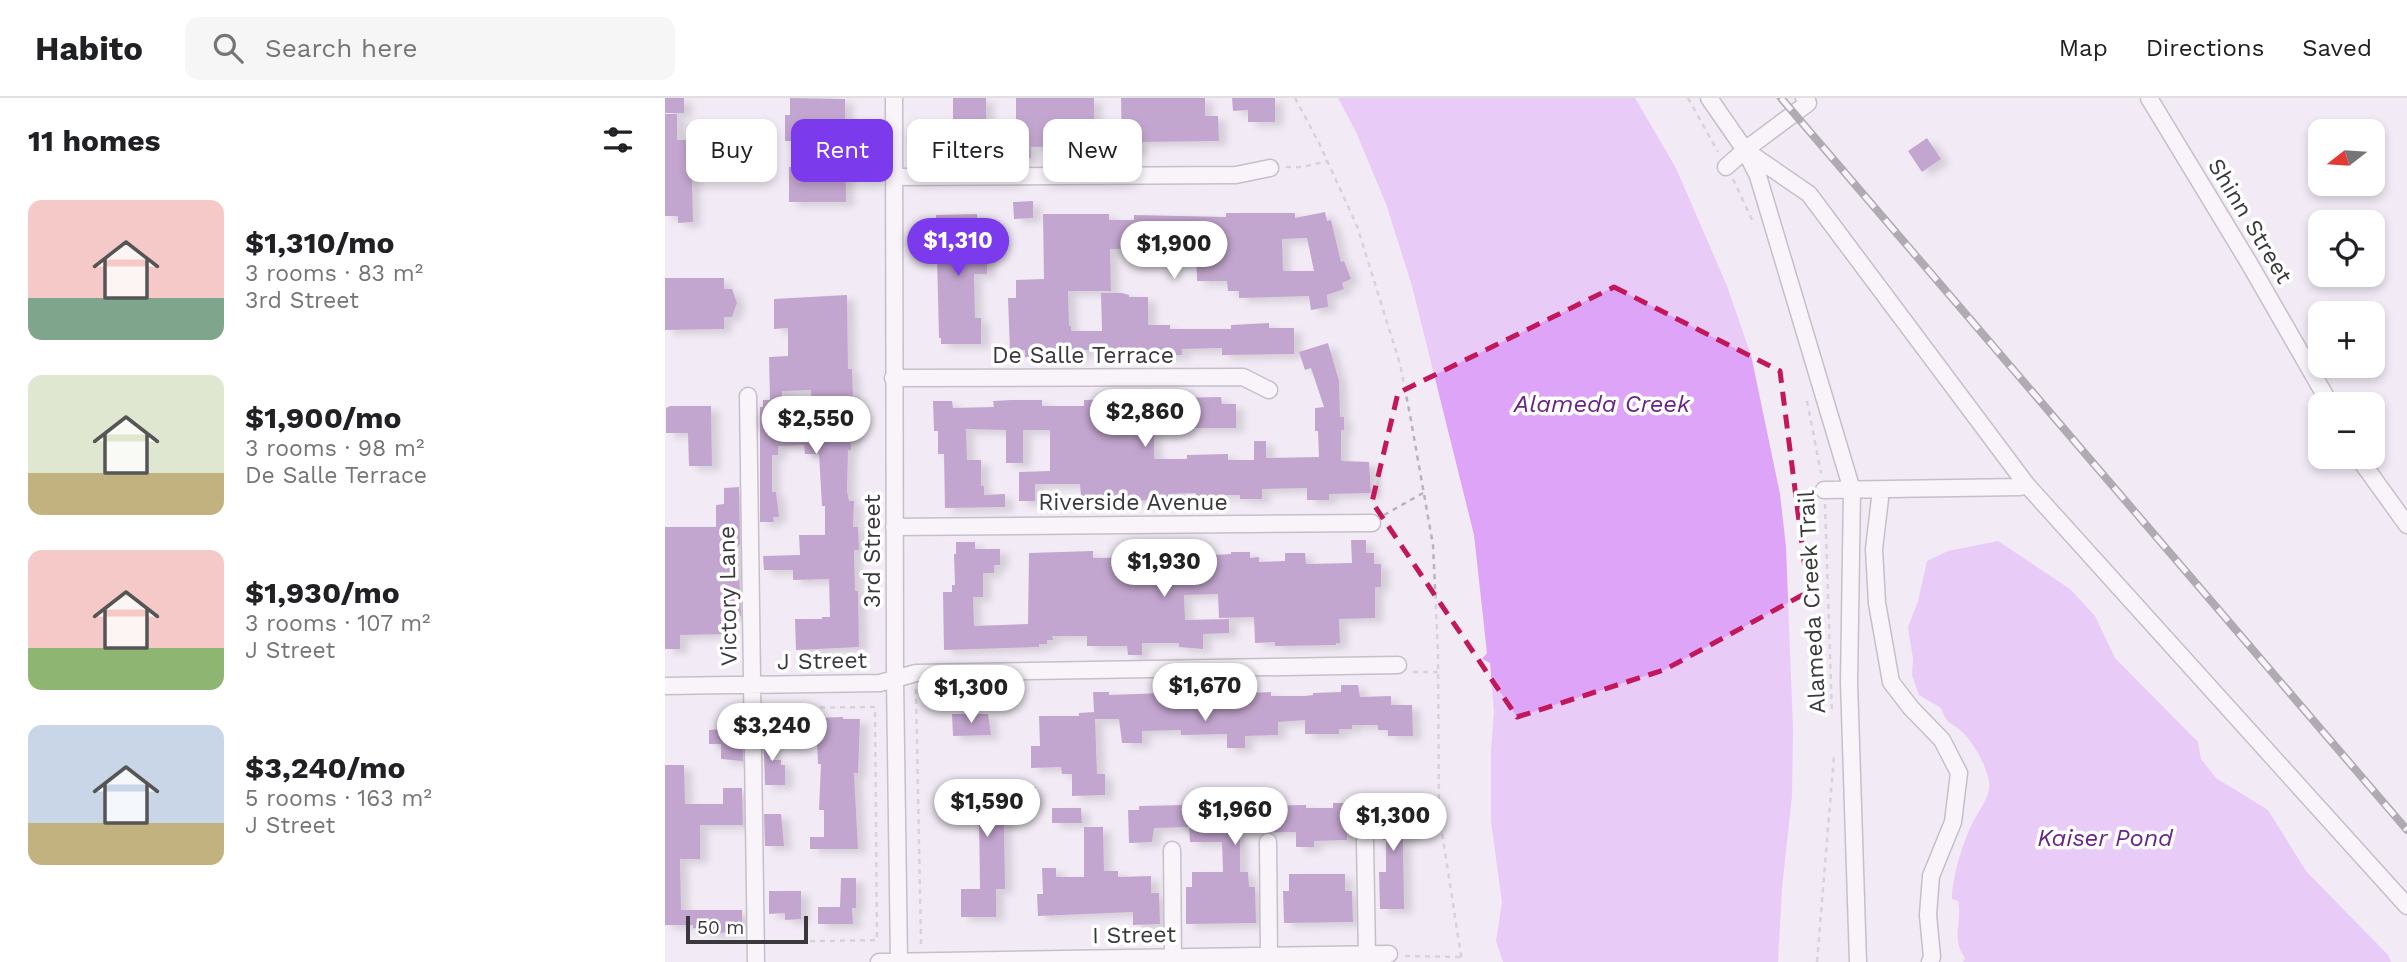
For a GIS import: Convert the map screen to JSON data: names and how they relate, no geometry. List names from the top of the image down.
{
  "streets": {
    "street": [
      "Shinn Street",
      "De Salle Terrace",
      "Riverside Avenue",
      "3rd Street",
      "Victory Lane",
      "J Street",
      "I Street"
    ],
    "path": ["Alameda Creek Trail"]
  },
  "crossings": [
    ["De Salle Terrace", "3rd Street"],
    ["Riverside Avenue", "3rd Street"],
    ["3rd Street", "J Street"],
    ["3rd Street", "I Street"],
    ["Victory Lane", "J Street"]
  ],
  "water": ["Alameda Creek", "Kaiser Pond"],
  "scale_bar": "50 m",
  "north": "left",
  "page": {
    "header": "Habito",
    "search": "Search here",
    "nav": ["Map", "Directions", "Saved"],
    "heading": "11 homes",
    "map_buttons": ["+", "−"],
    "chip": [
      "Buy",
      "Rent",
      "Filters",
      "New"
    ],
    "list": [
      {
        "name": "$1,310/mo",
        "note": "3 rooms · 83 m² · 3rd Street"
      },
      {
        "name": "$1,900/mo",
        "note": "3 rooms · 98 m² · De Salle Terrace"
      },
      {
        "name": "$1,930/mo",
        "note": "3 rooms · 107 m² · J Street"
      },
      {
        "name": "$3,240/mo",
        "note": "5 rooms · 163 m² · J Street"
      }
    ],
    "price": [
      "$1,310",
      "$1,900",
      "$2,860",
      "$2,550",
      "$1,930",
      "$1,670",
      "$1,300",
      "$3,240",
      "$1,590",
      "$1,960",
      "$1,300"
    ],
    "scale": "50 m"
  }
}
